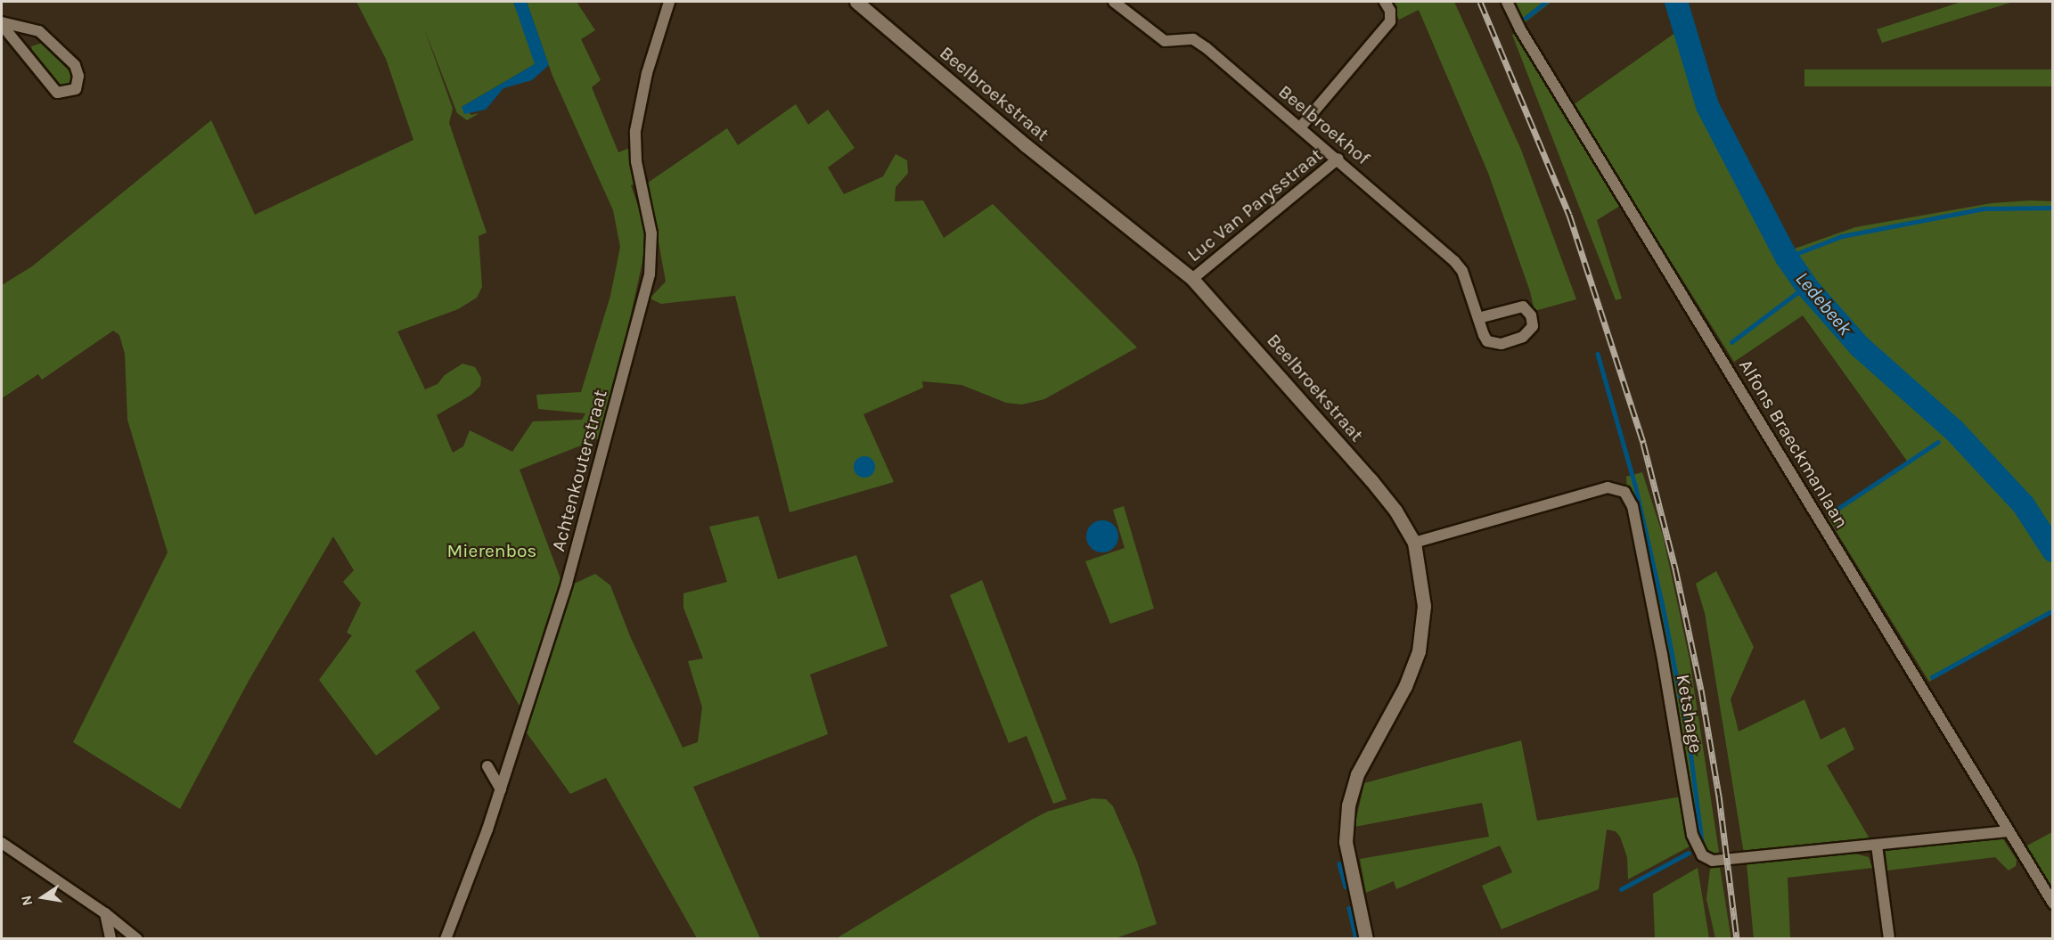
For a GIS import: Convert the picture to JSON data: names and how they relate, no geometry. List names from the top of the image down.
{
  "streets": {
    "street": [
      "Beelbroekstraat",
      "Beelbroekhof",
      "Luc Van Parysstraat",
      "Alfons Braeckmanlaan",
      "Achtenkouterstraat",
      "Ketshage"
    ]
  },
  "crossings": [
    ["Beelbroekstraat", "Luc Van Parysstraat"],
    ["Beelbroekstraat", "Ketshage"],
    ["Beelbroekhof", "Luc Van Parysstraat"],
    ["Alfons Braeckmanlaan", "Ketshage"]
  ],
  "water": ["Ledebeek"],
  "parks": ["Mierenbos"],
  "north": "left"
}
